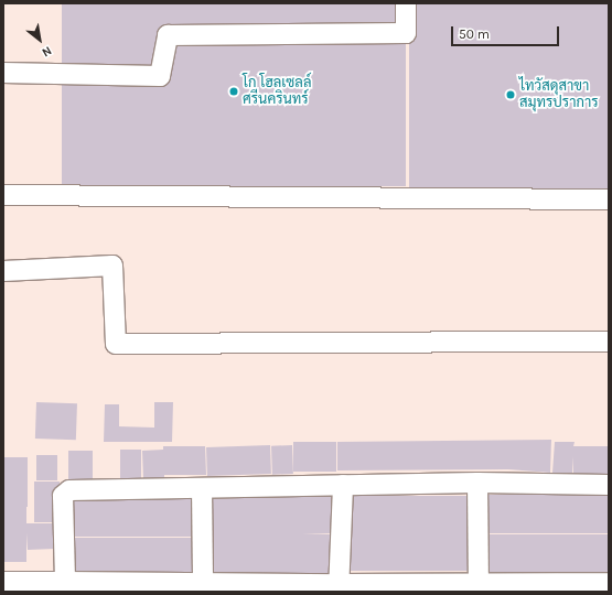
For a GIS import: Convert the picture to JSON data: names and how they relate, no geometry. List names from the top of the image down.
{
  "places": ["โก โฮลเซลล์ ศรีนครินทร์", "ไทวัสดุสาขา สมุทรปราการ"],
  "scale_bar": "50 m",
  "north": "bottom right"
}
